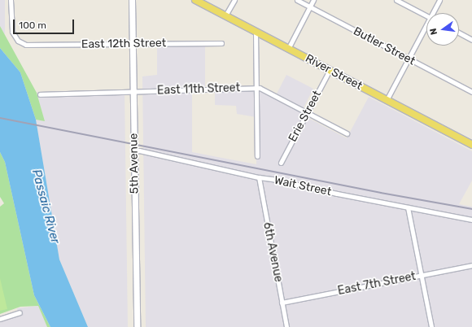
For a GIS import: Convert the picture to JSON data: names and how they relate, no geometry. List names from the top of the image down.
{
  "streets": {
    "main road": ["River Street", "5th Avenue"],
    "street": [
      "East 12th Street",
      "Butler Street",
      "East 11th Street",
      "Erie Street",
      "Wait Street",
      "6th Avenue",
      "East 7th Street"
    ]
  },
  "crossings": [
    ["East 12th Street", "5th Avenue"],
    ["River Street", "Erie Street"],
    ["East 11th Street", "Erie Street"],
    ["East 11th Street", "5th Avenue"],
    ["5th Avenue", "Wait Street"],
    ["Wait Street", "6th Avenue"],
    ["6th Avenue", "East 7th Street"]
  ],
  "water": ["Passaic River"],
  "scale_bar": "100 m",
  "north": "left"
}
